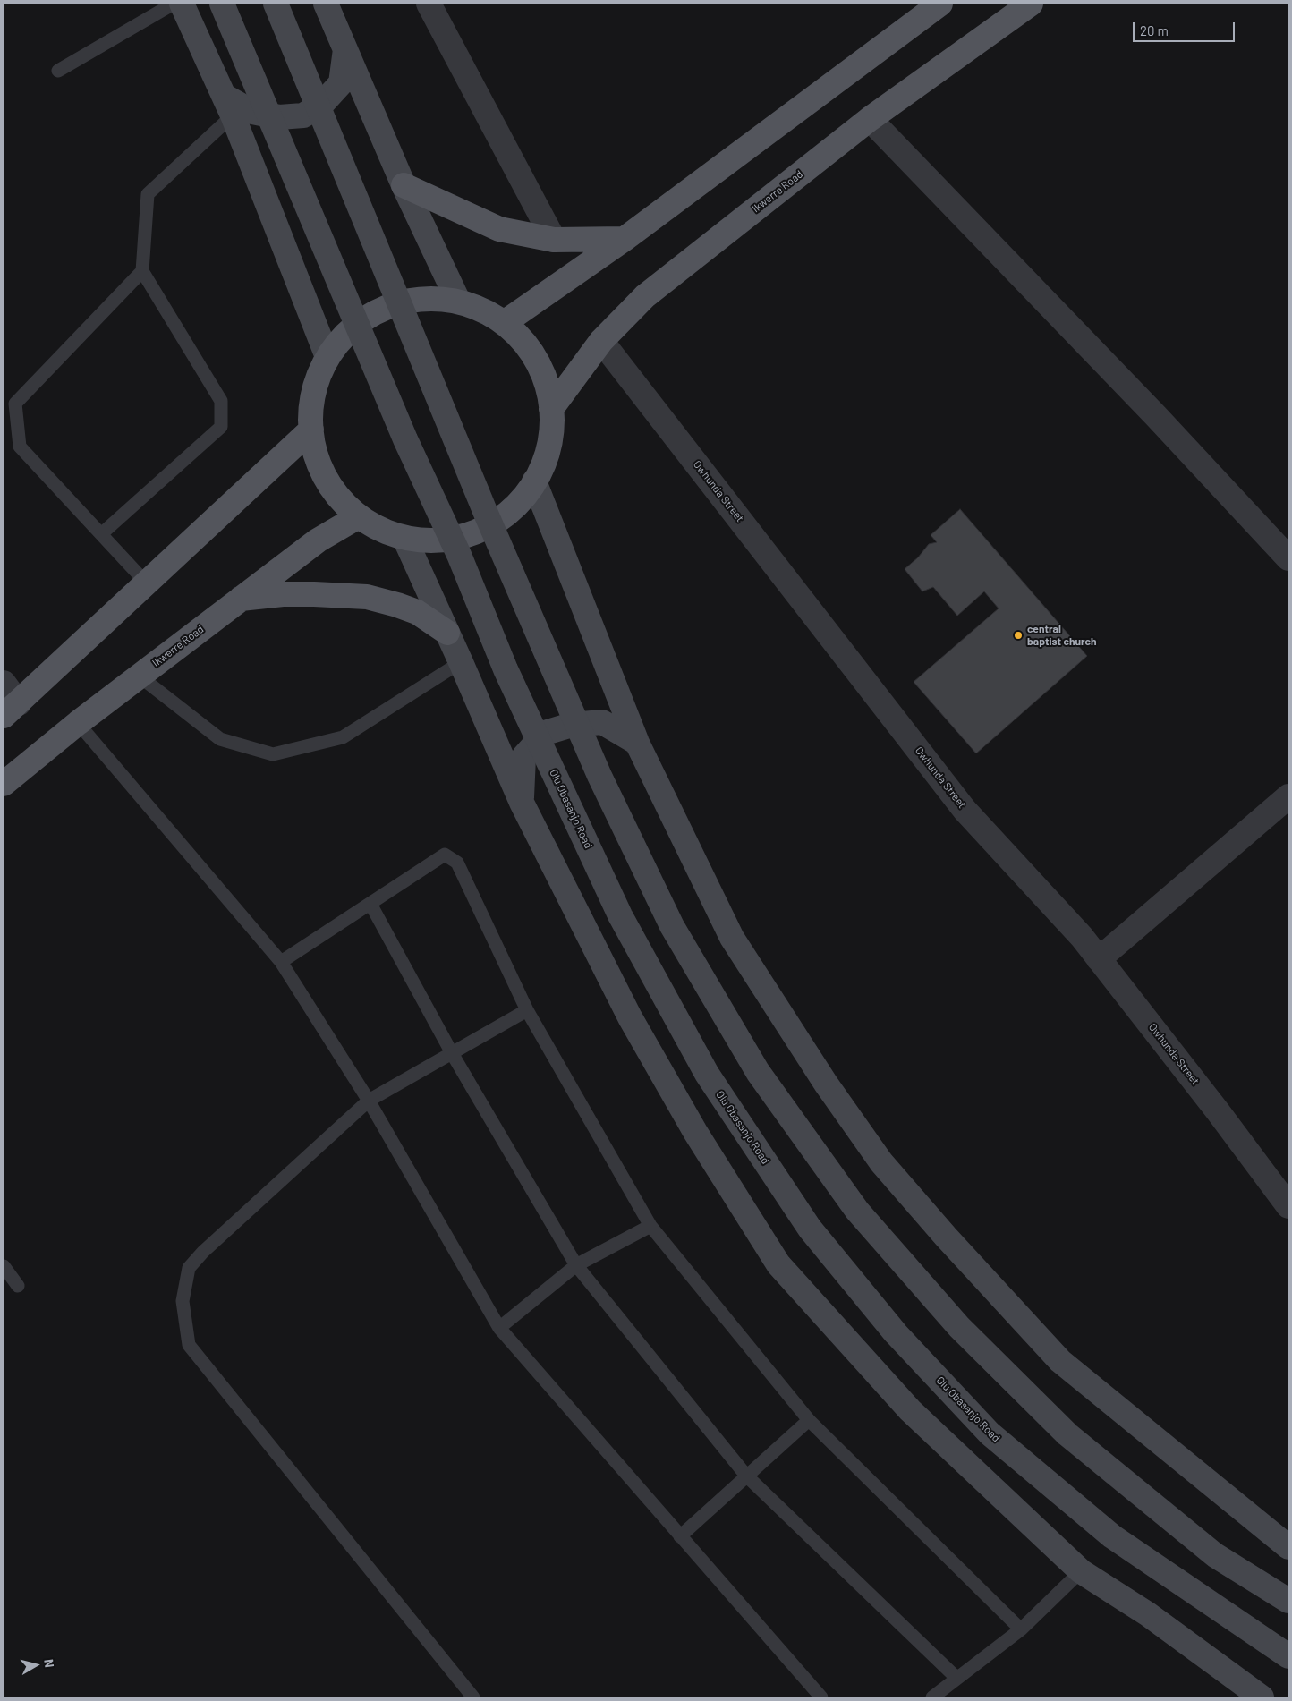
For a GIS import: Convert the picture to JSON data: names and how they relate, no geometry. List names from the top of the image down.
{
  "streets": {
    "main road": ["Ikwerre Road", "Olu Obasanjo Road"],
    "street": ["Owhunda Street"]
  },
  "crossings": [
    ["Ikwerre Road", "Owhunda Street"]
  ],
  "places": ["central baptist church"],
  "scale_bar": "20 m",
  "north": "right"
}
